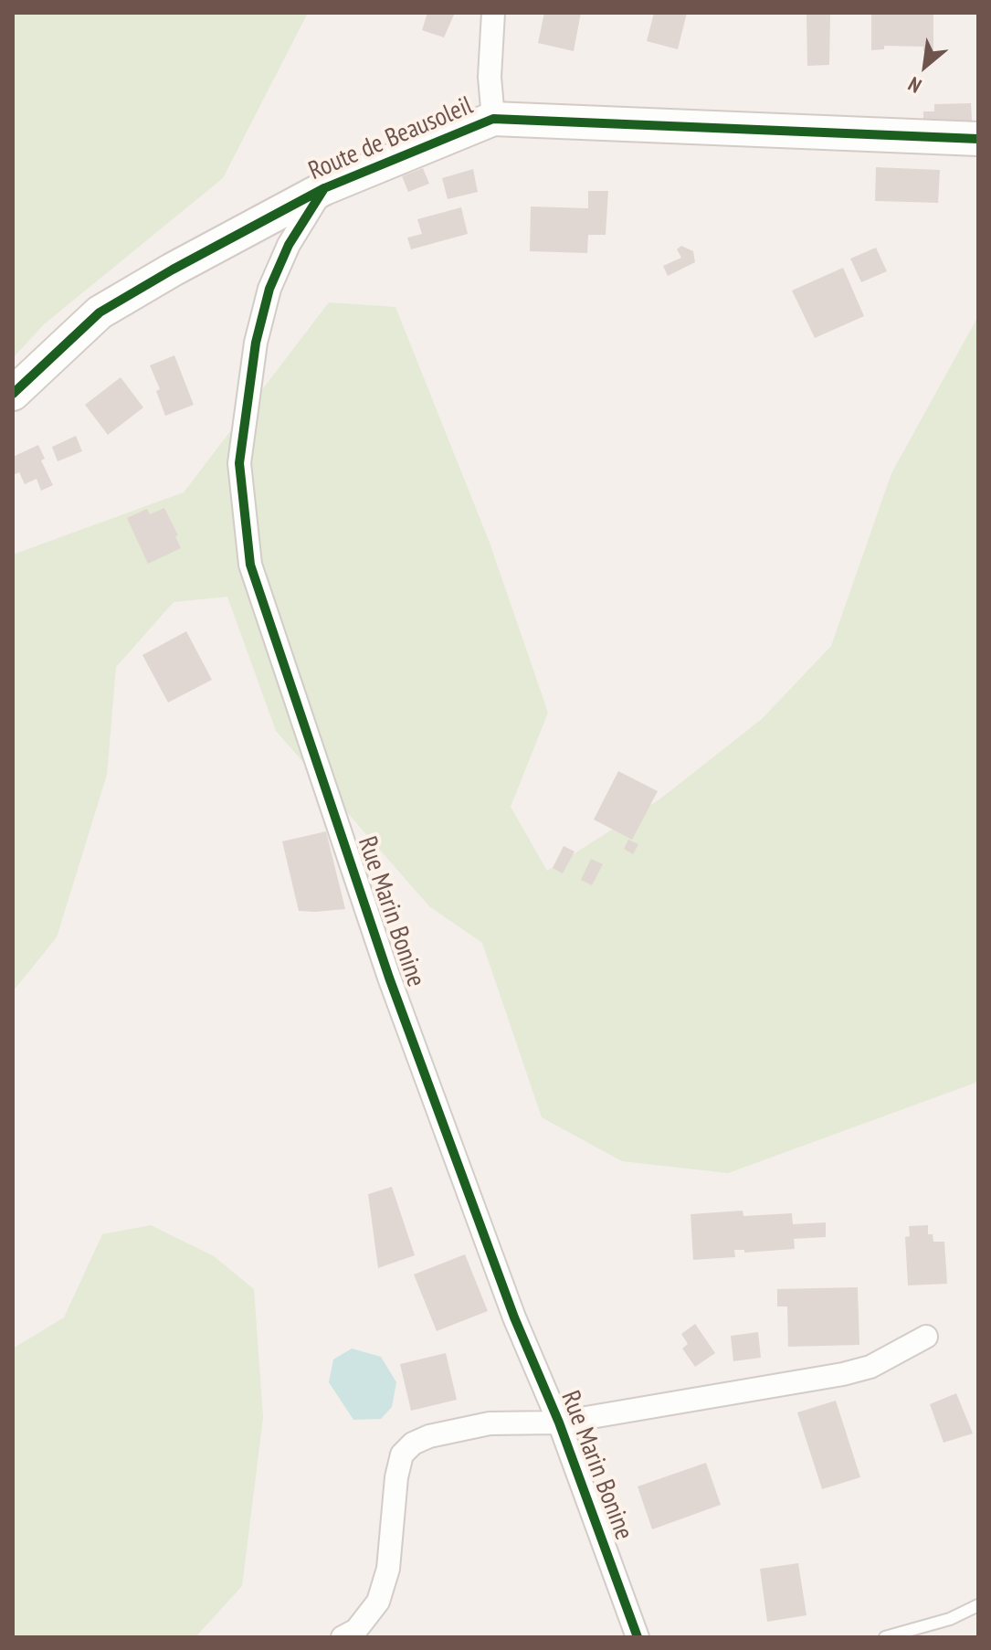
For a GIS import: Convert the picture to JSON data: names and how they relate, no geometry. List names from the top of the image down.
{
  "streets": {
    "street": ["Route de Beausoleil", "Rue Marin Bonine"]
  },
  "crossings": [
    ["Route de Beausoleil", "Rue Marin Bonine"]
  ],
  "north": "bottom left"
}
